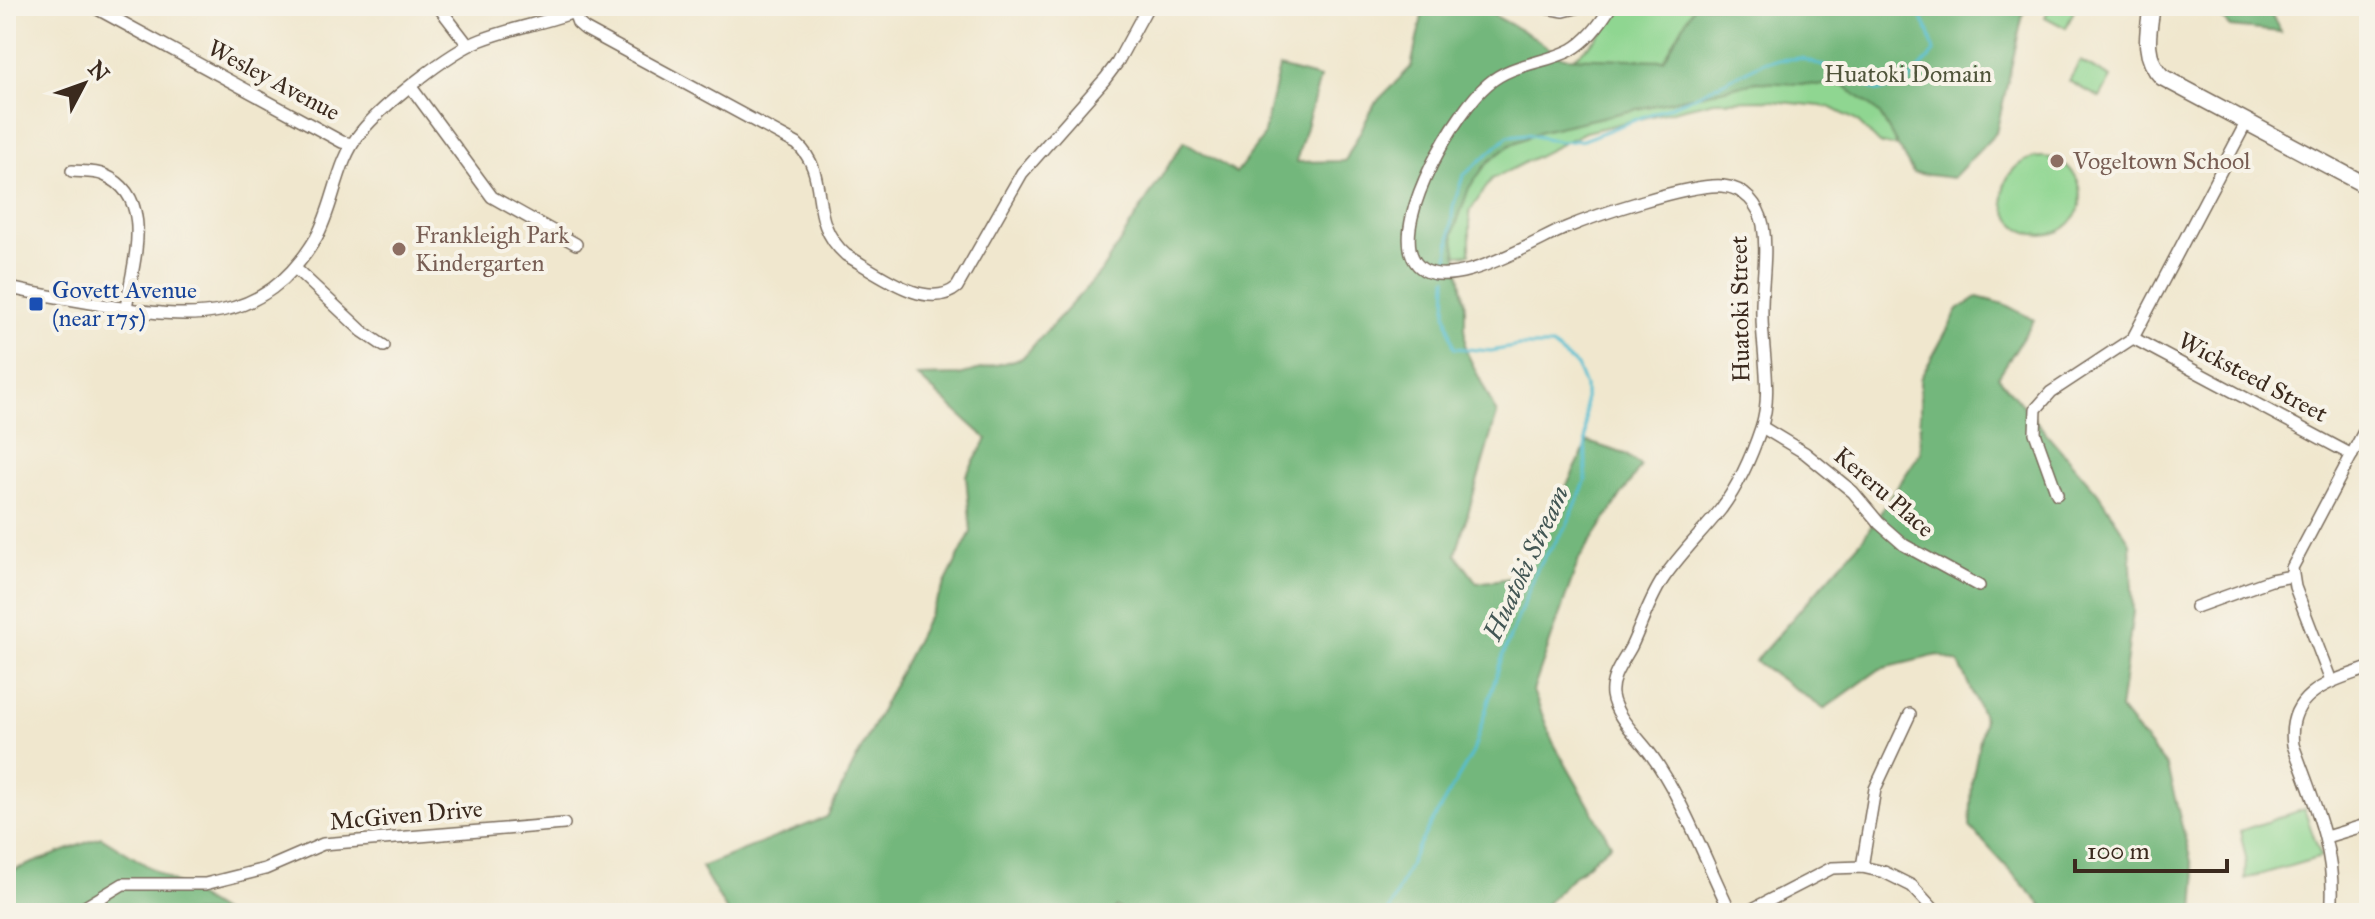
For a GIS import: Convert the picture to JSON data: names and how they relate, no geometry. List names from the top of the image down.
{
  "streets": {
    "street": [
      "Wesley Avenue",
      "Huatoki Street",
      "Wicksteed Street",
      "Kereru Place",
      "McGiven Drive"
    ]
  },
  "crossings": [
    ["Huatoki Street", "Kereru Place"]
  ],
  "water": ["Huatoki Stream"],
  "parks": ["Huatoki Domain"],
  "places": {
    "other": ["Vogeltown School", "Frankleigh Park Kindergarten"],
    "transit": ["Govett Avenue (near 175)"]
  },
  "scale_bar": "100 m",
  "north": "top right"
}
